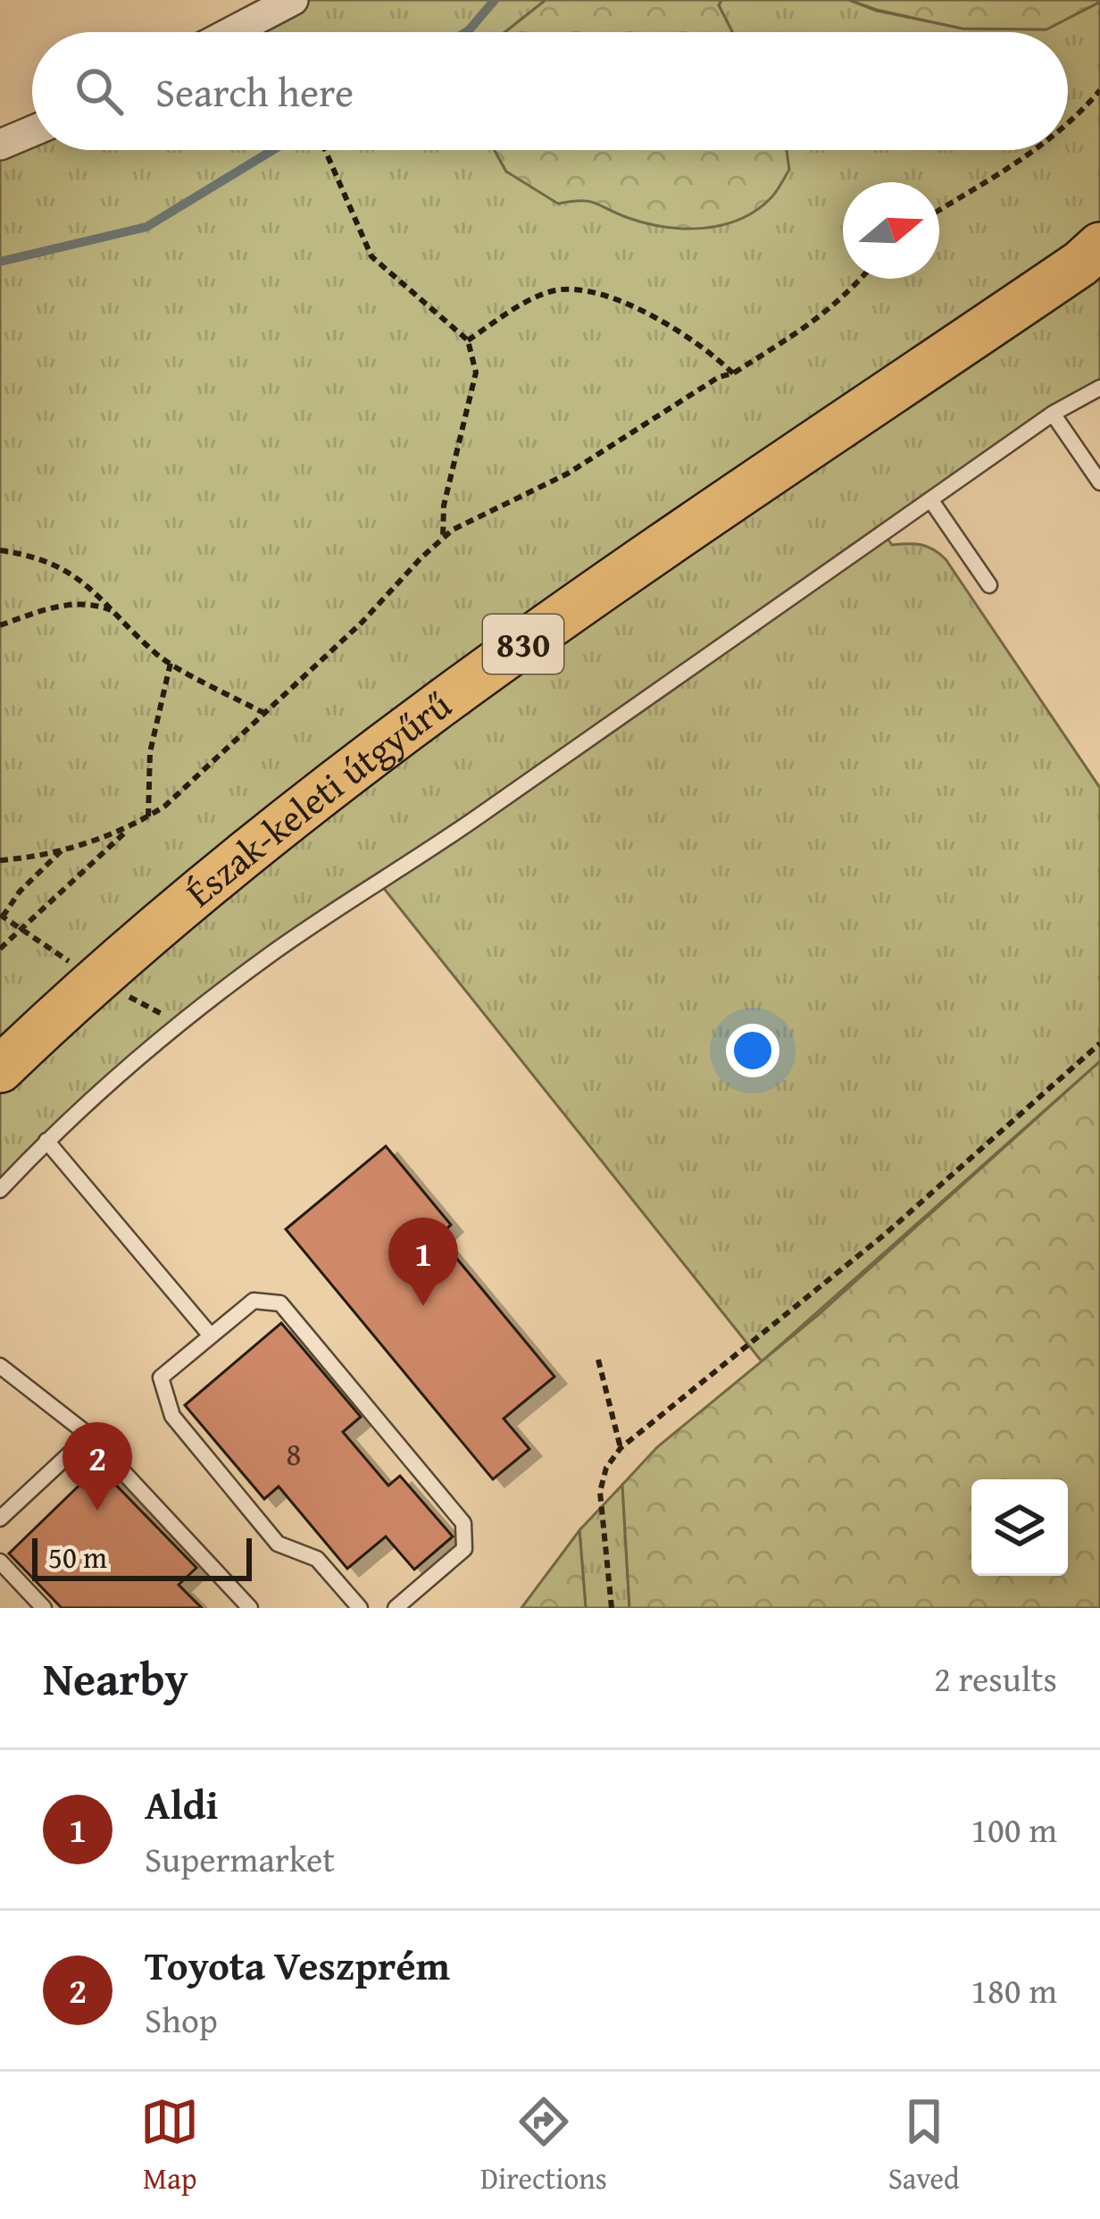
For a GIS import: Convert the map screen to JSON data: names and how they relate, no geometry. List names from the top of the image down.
{
  "streets": {
    "main road": ["830", "Észak-keleti útgyűrű"]
  },
  "house_numbers": ["8"],
  "scale_bar": "50 m",
  "north": "right",
  "page": {
    "search": "Search here",
    "pins": ["1", "2"],
    "scale": "50 m",
    "heading": ["Nearby", "2 results"],
    "list": [
      {
        "mark": "1",
        "name": "Aldi",
        "note": "Supermarket",
        "value": "100 m"
      },
      {
        "mark": "2",
        "name": "Toyota Veszprém",
        "note": "Shop",
        "value": "180 m"
      }
    ],
    "nav": ["Map", "Directions", "Saved"]
  }
}
